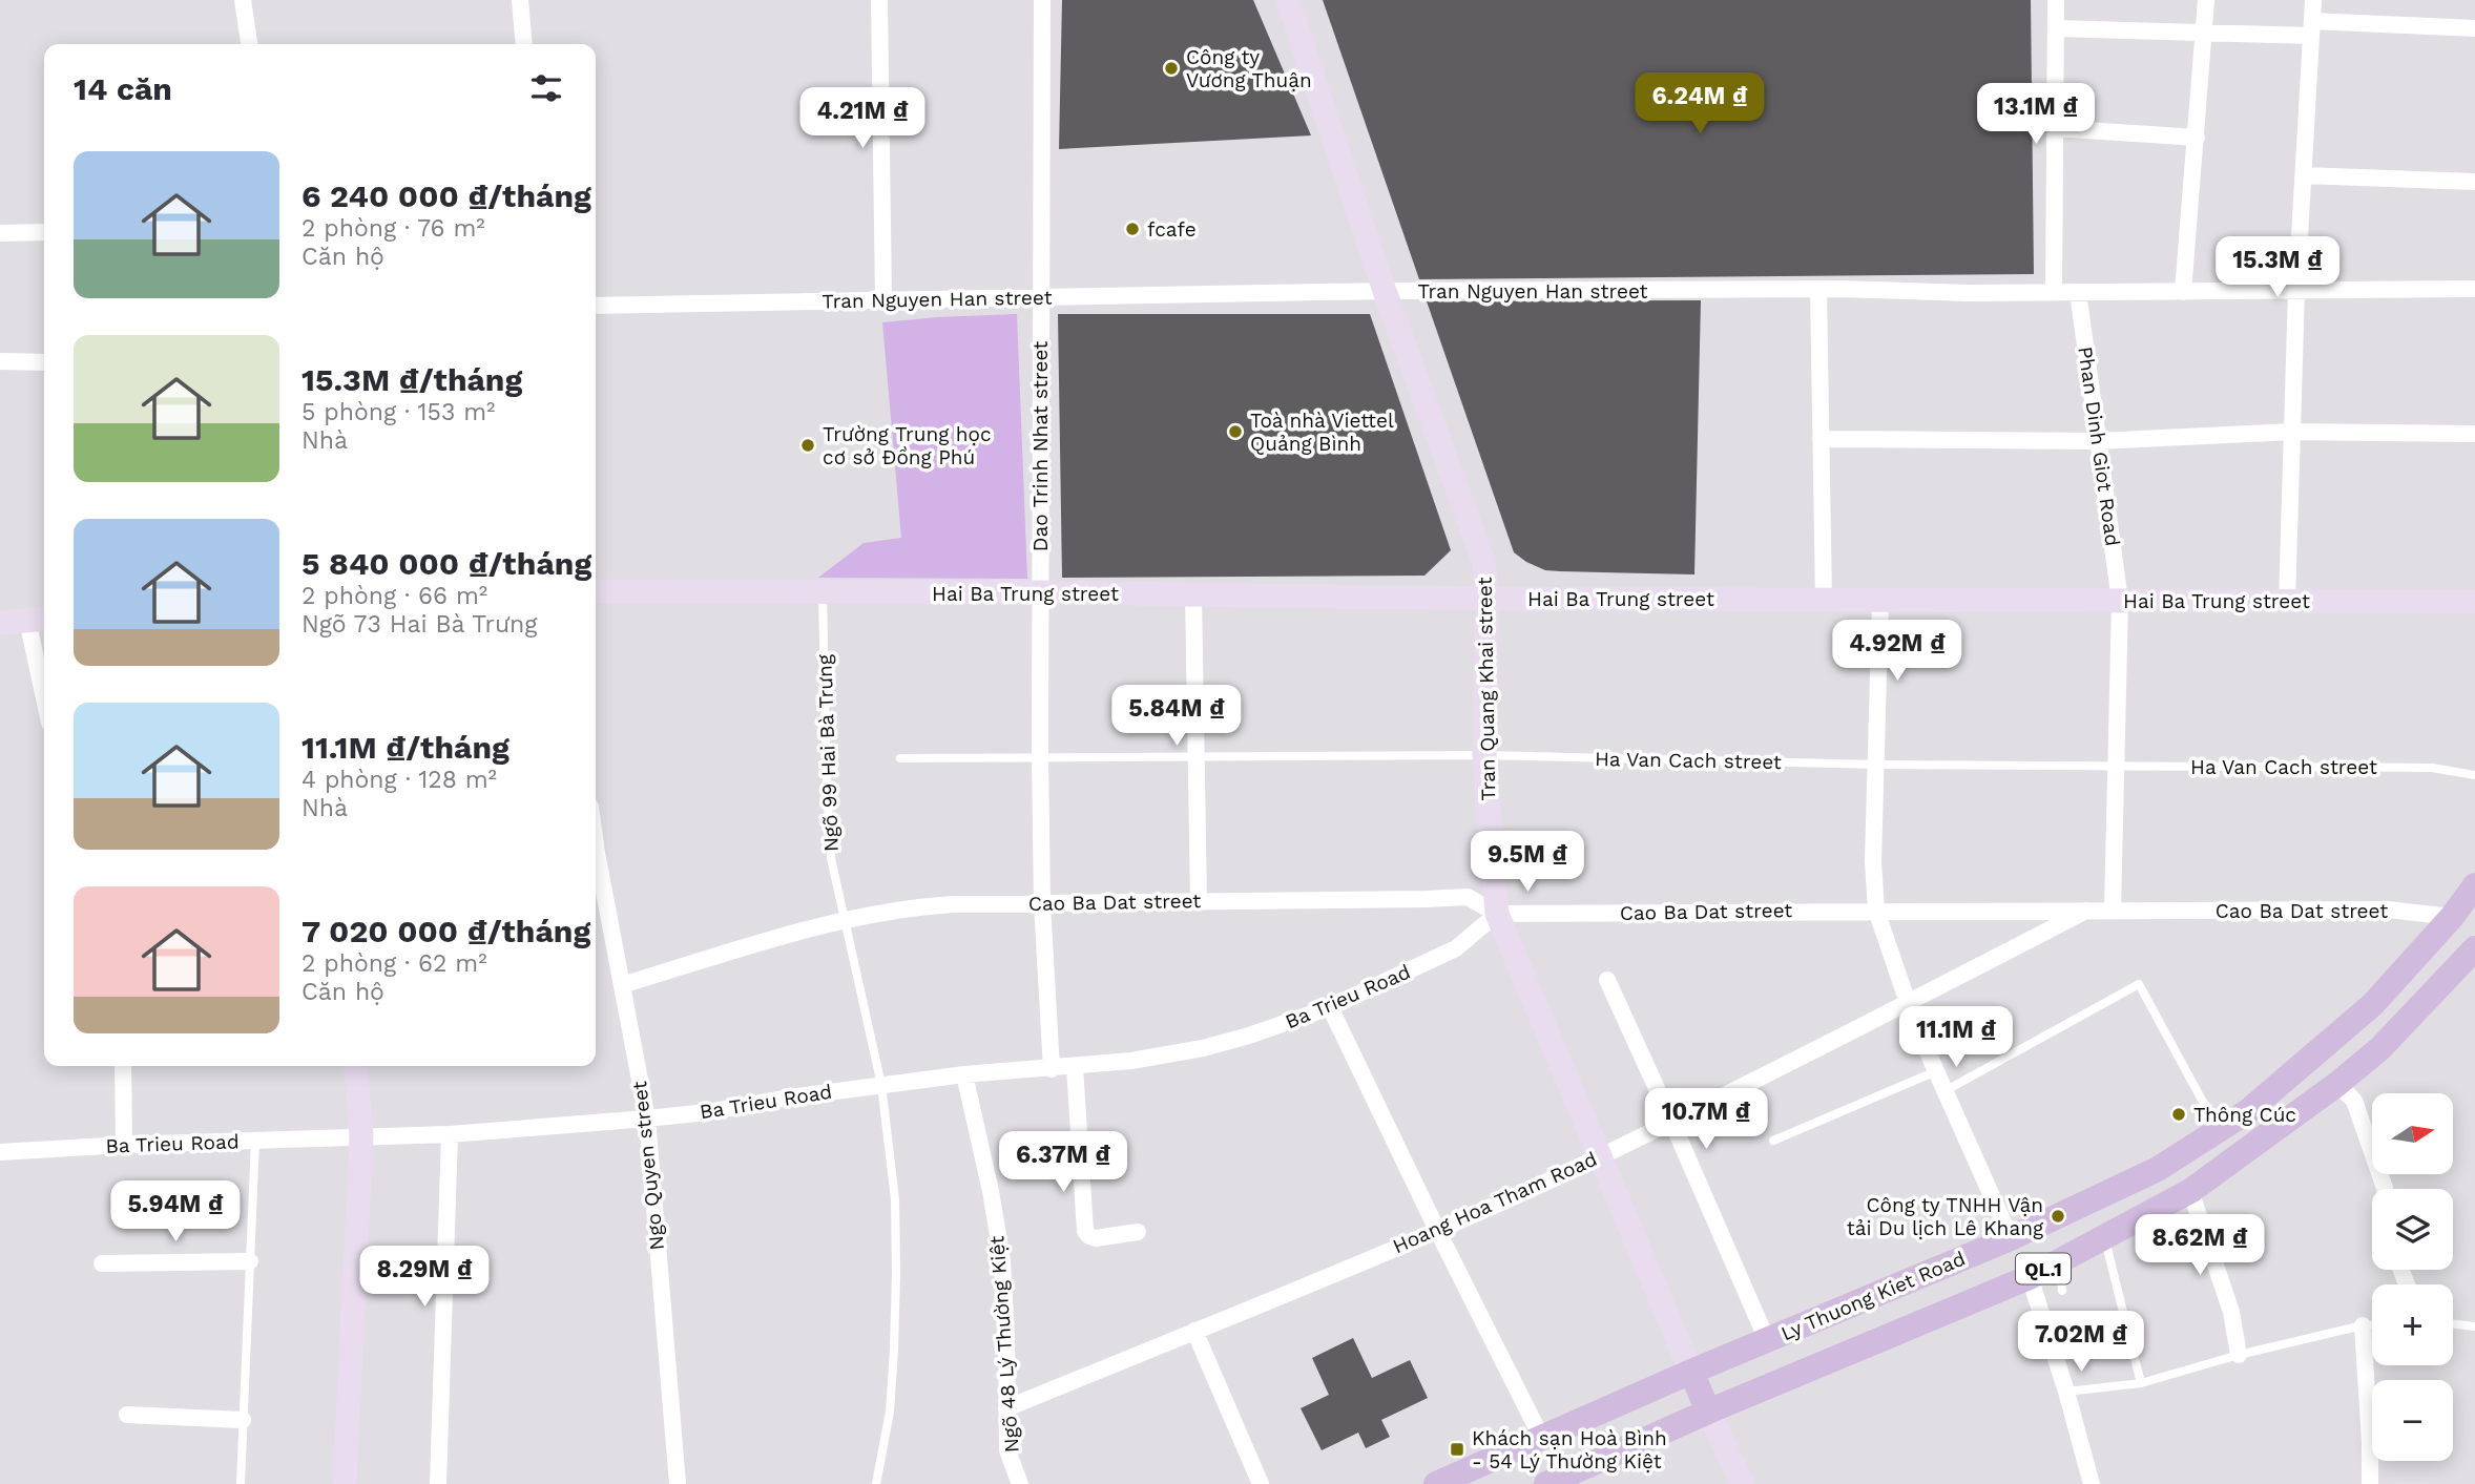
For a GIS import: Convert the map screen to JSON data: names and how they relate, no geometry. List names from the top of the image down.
{
  "streets": {
    "main road": ["QL.1", "Ly Thuong Kiet Road"],
    "street": [
      "Tran Nguyen Han street",
      "Dao Trinh Nhat street",
      "Phan Dinh Giot Road",
      "Hai Ba Trung street",
      "Tran Quang Khai street",
      "Cao Ba Dat street",
      "Ba Trieu Road",
      "Ngo Quyen street",
      "Hoang Hoa Tham Road",
      "Ngõ 48 Lý Thường Kiệt"
    ],
    "lane": ["Ngõ 99 Hai Bà Trưng", "Ha Van Cach street"]
  },
  "crossings": [
    ["Tran Nguyen Han street", "Dao Trinh Nhat street"],
    ["Tran Nguyen Han street", "Phan Dinh Giot Road"],
    ["Tran Nguyen Han street", "Tran Quang Khai street"],
    ["Dao Trinh Nhat street", "Hai Ba Trung street"],
    ["Dao Trinh Nhat street", "Ha Van Cach street"],
    ["Dao Trinh Nhat street", "Cao Ba Dat street"],
    ["Dao Trinh Nhat street", "Ba Trieu Road"],
    ["Phan Dinh Giot Road", "Hai Ba Trung street"],
    ["Phan Dinh Giot Road", "Ha Van Cach street"],
    ["Phan Dinh Giot Road", "Cao Ba Dat street"],
    ["Hai Ba Trung street", "Tran Quang Khai street"],
    ["Hai Ba Trung street", "Ngõ 99 Hai Bà Trưng"],
    ["Tran Quang Khai street", "Ha Van Cach street"],
    ["Tran Quang Khai street", "Cao Ba Dat street"],
    ["Tran Quang Khai street", "Ba Trieu Road"],
    ["Tran Quang Khai street", "Hoang Hoa Tham Road"],
    ["Tran Quang Khai street", "Ly Thuong Kiet Road"],
    ["Ngõ 99 Hai Bà Trưng", "Cao Ba Dat street"],
    ["Ngõ 99 Hai Bà Trưng", "Ba Trieu Road"],
    ["Cao Ba Dat street", "Ba Trieu Road"],
    ["Cao Ba Dat street", "Ngo Quyen street"],
    ["Cao Ba Dat street", "Hoang Hoa Tham Road"],
    ["Cao Ba Dat street", "Ly Thuong Kiet Road"],
    ["Ba Trieu Road", "Ngo Quyen street"],
    ["Ba Trieu Road", "Ngõ 48 Lý Thường Kiệt"],
    ["Hoang Hoa Tham Road", "Ngõ 48 Lý Thường Kiệt"]
  ],
  "places": {
    "other": [
      "Công ty Vương Thuận",
      "fcafe",
      "Toà nhà Viettel Quảng Bình",
      "Trường Trung học cơ sở Đồng Phú",
      "Thông Cúc",
      "Công ty TNHH Vận tải Du lịch Lê Khang"
    ],
    "transit": ["Khách sạn Hoà Bình - 54 Lý Thường Kiệt"]
  },
  "north": "right",
  "page": {
    "heading": "14 căn",
    "price": [
      "6.24M ₫",
      "13.1M ₫",
      "4.21M ₫",
      "15.3M ₫",
      "4.92M ₫",
      "5.84M ₫",
      "9.5M ₫",
      "11.1M ₫",
      "10.7M ₫",
      "6.37M ₫",
      "5.94M ₫",
      "8.62M ₫",
      "8.29M ₫",
      "7.02M ₫"
    ],
    "list": [
      {
        "name": "6 240 000 ₫/tháng",
        "note": "2 phòng · 76 m² · Căn hộ"
      },
      {
        "name": "15.3M ₫/tháng",
        "note": "5 phòng · 153 m² · Nhà"
      },
      {
        "name": "5 840 000 ₫/tháng",
        "note": "2 phòng · 66 m² · Ngõ 73 Hai Bà Trưng"
      },
      {
        "name": "11.1M ₫/tháng",
        "note": "4 phòng · 128 m² · Nhà"
      },
      {
        "name": "7 020 000 ₫/tháng",
        "note": "2 phòng · 62 m² · Căn hộ"
      }
    ],
    "map_buttons": ["+", "−"]
  }
}
